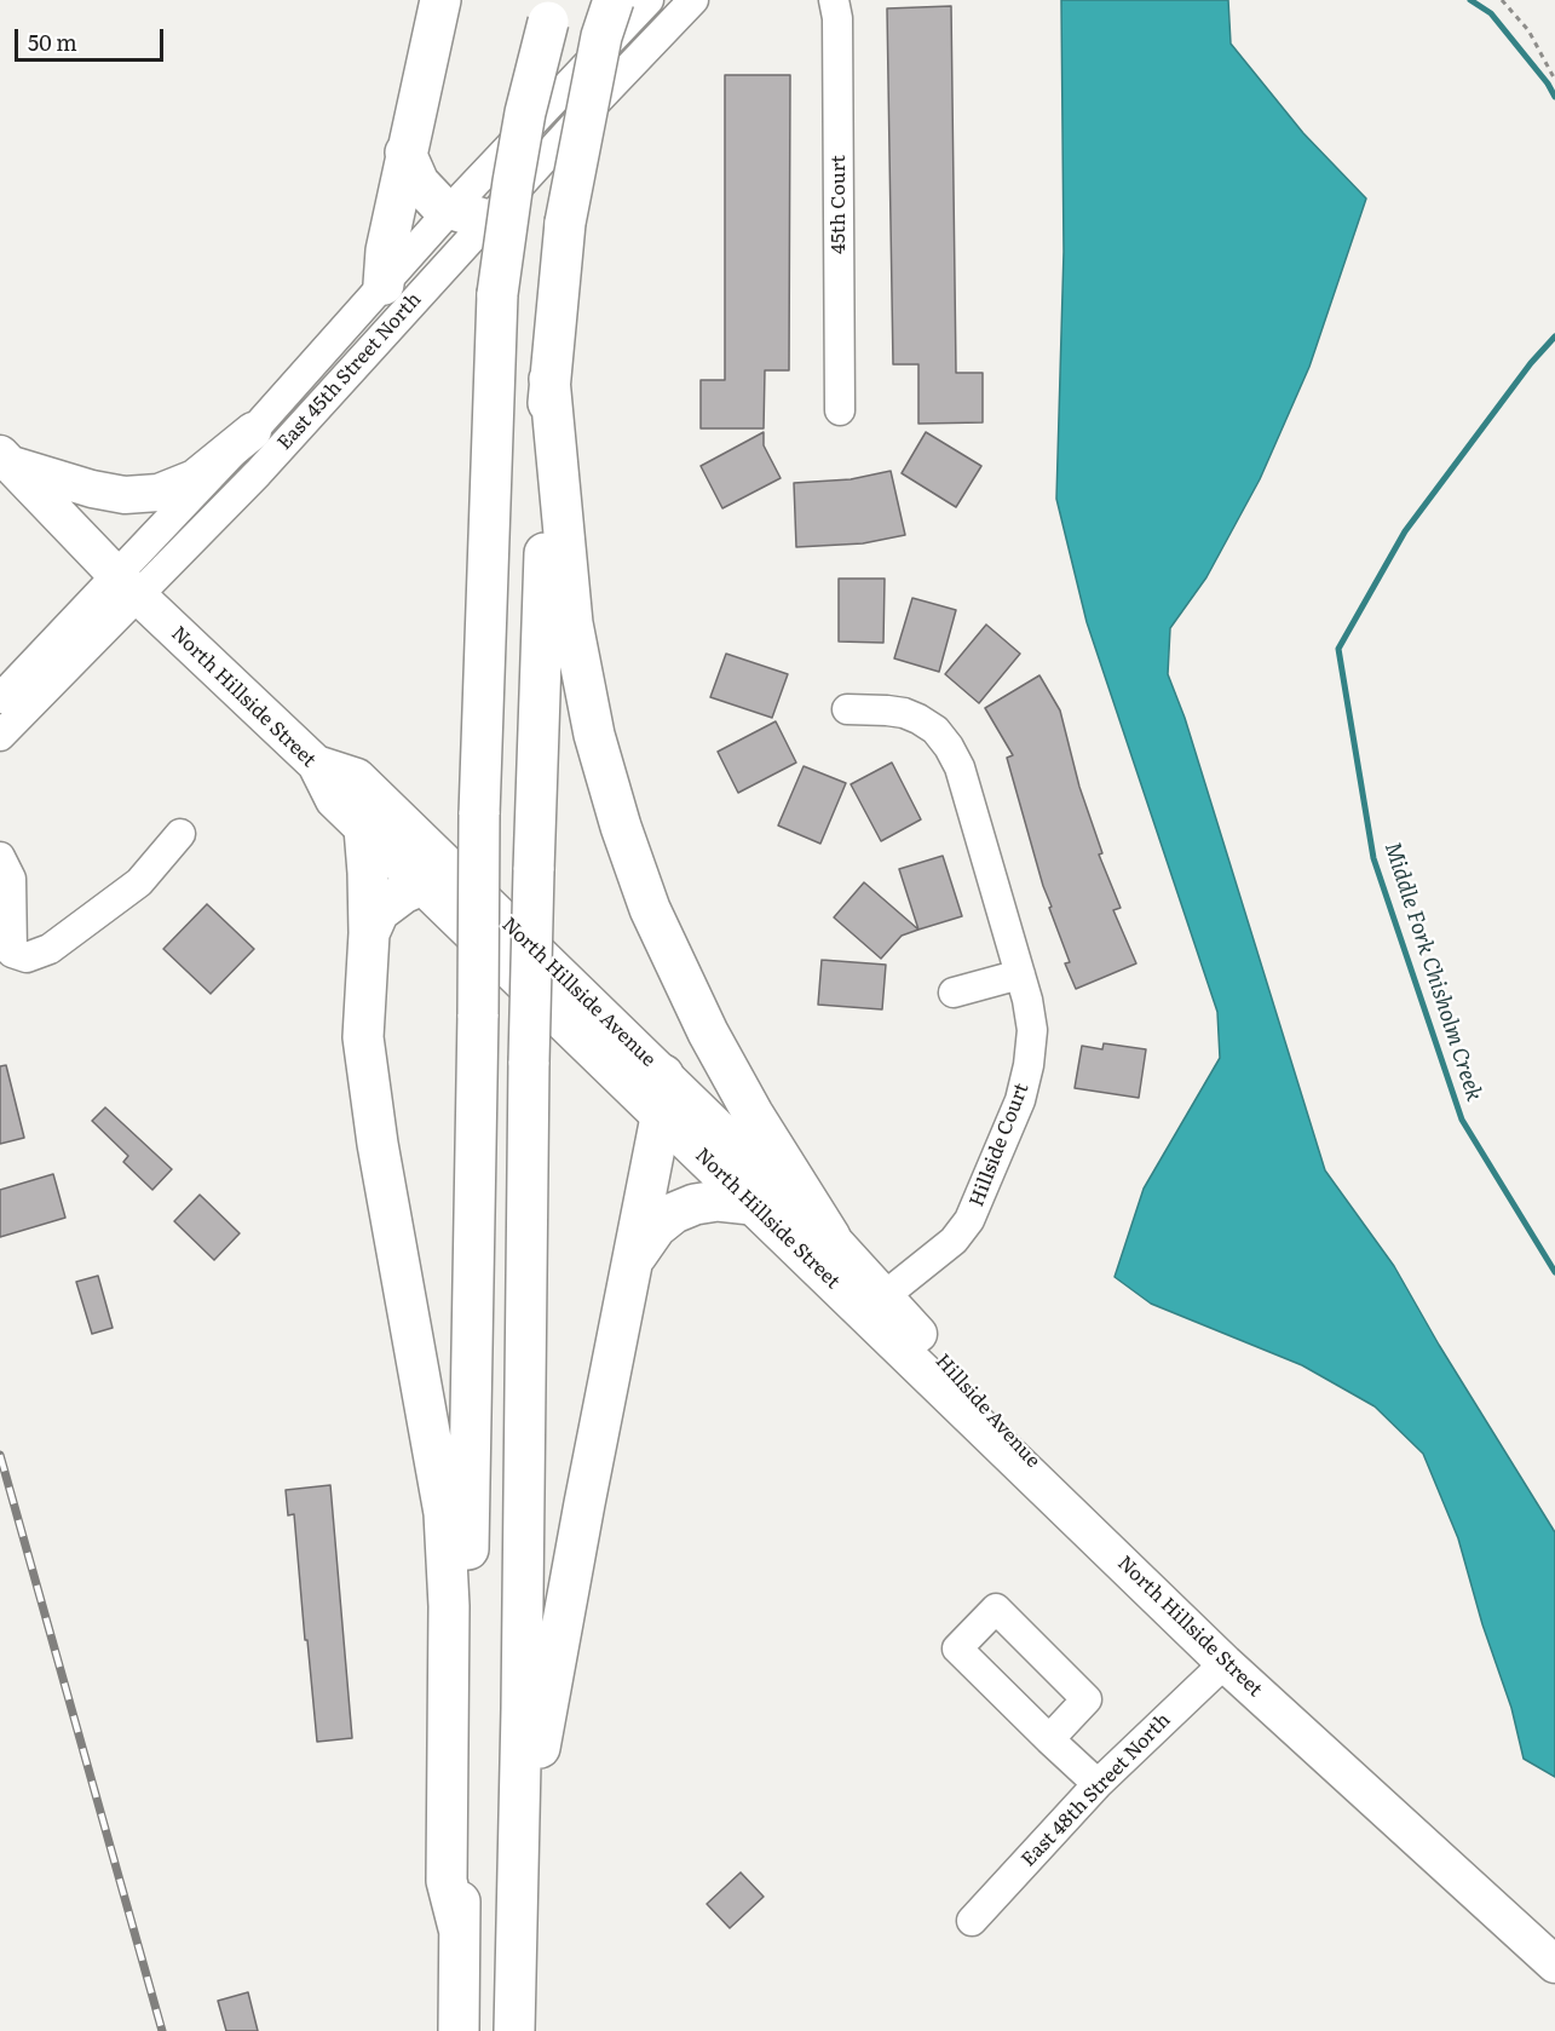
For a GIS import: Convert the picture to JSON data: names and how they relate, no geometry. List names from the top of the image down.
{
  "streets": {
    "main road": ["North Hillside Street", "North Hillside Avenue", "Hillside Avenue"],
    "street": [
      "45th Court",
      "East 45th Street North",
      "Hillside Court",
      "East 48th Street North"
    ]
  },
  "crossings": [
    ["East 45th Street North", "North Hillside Street"],
    ["North Hillside Street", "North Hillside Avenue"],
    ["North Hillside Street", "Hillside Court"],
    ["North Hillside Street", "Hillside Avenue"],
    ["North Hillside Street", "East 48th Street North"],
    ["North Hillside Avenue", "Hillside Avenue"],
    ["Hillside Court", "Hillside Avenue"]
  ],
  "water": ["Middle Fork Chisholm Creek"],
  "scale_bar": "50 m"
}
